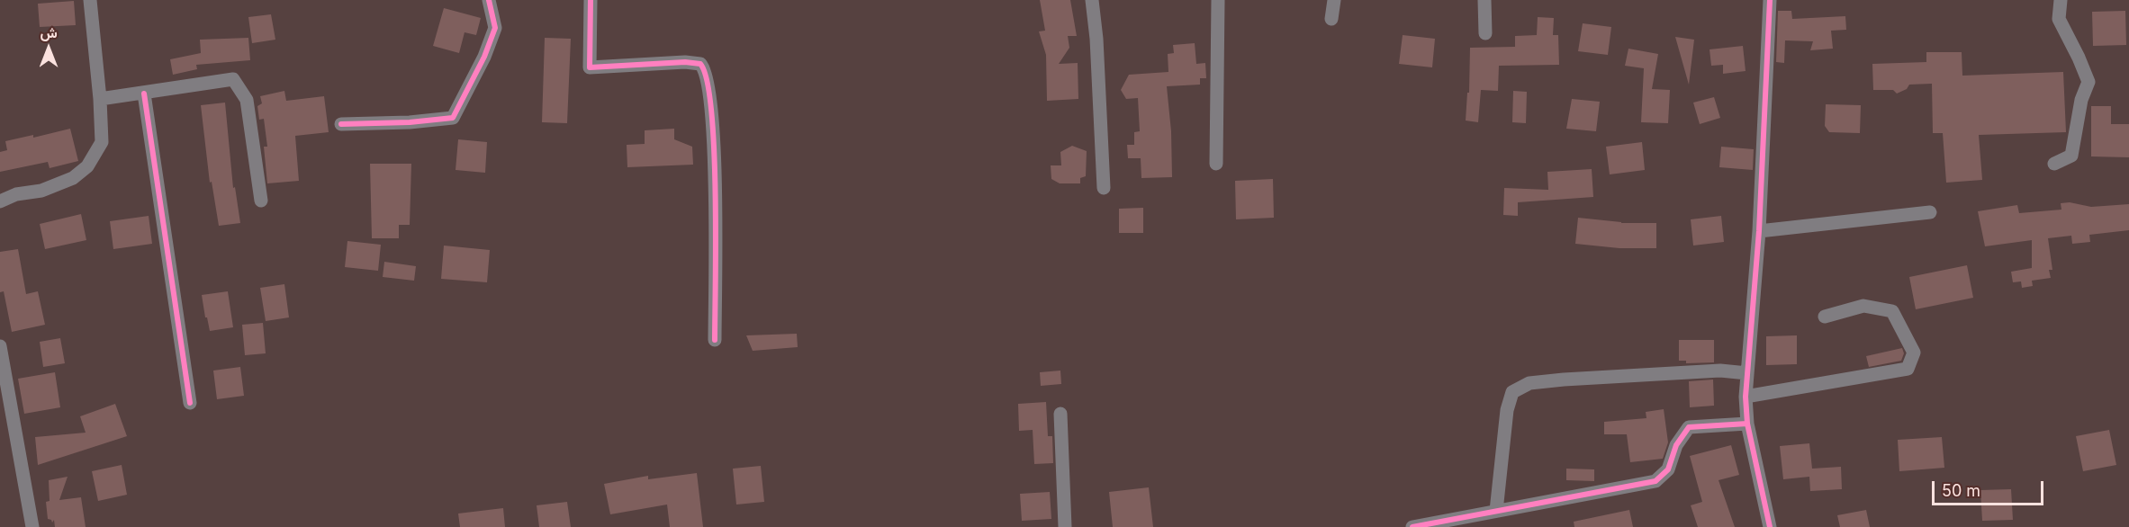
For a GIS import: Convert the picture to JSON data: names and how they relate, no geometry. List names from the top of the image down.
{
  "scale_bar": "50 m",
  "north": "top"
}
